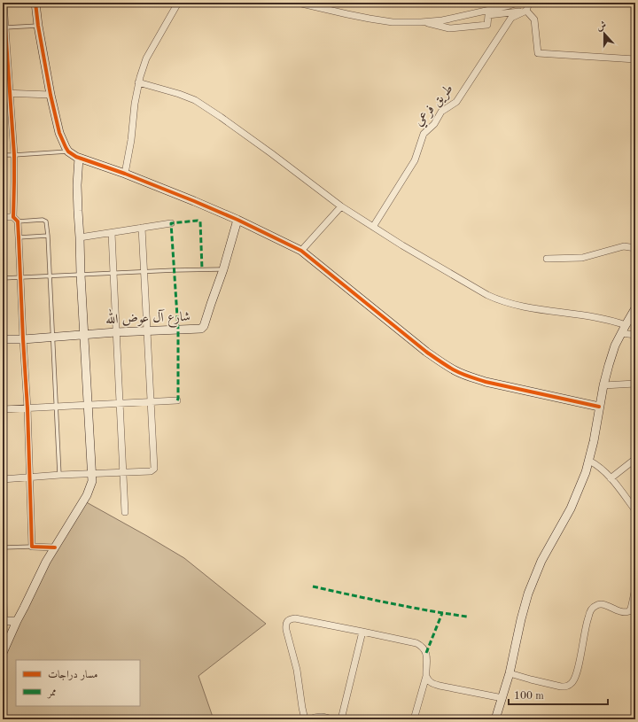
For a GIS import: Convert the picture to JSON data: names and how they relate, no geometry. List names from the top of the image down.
{
  "streets": {
    "street": ["طريق فرعي", "شارع آل عوض الله"]
  },
  "legend": ["مسار دراجات", "ممر"],
  "scale_bar": "100 m",
  "north": "top"
}
